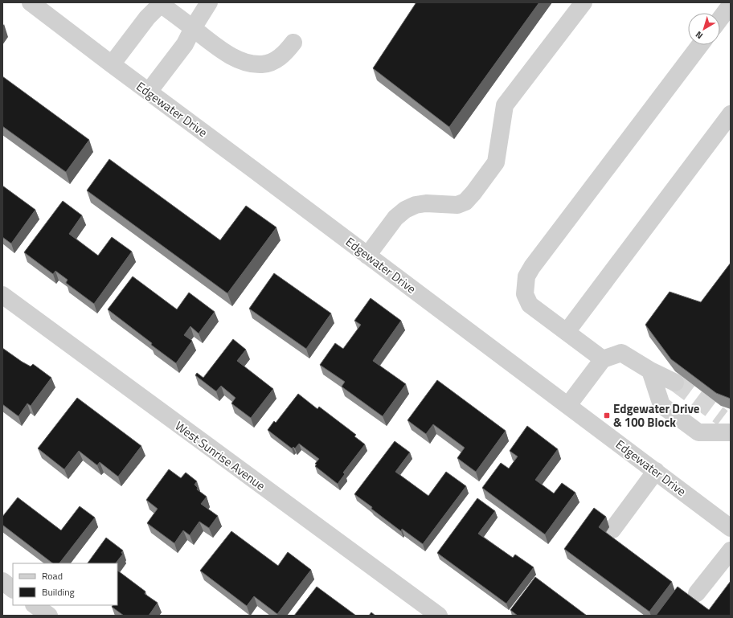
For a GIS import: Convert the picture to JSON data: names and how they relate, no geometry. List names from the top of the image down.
{
  "streets": {
    "street": ["Edgewater Drive", "West Sunrise Avenue"]
  },
  "places": {
    "transit": ["Edgewater Drive & 100 Block"]
  },
  "legend": ["Road", "Building"],
  "north": "bottom left"
}
